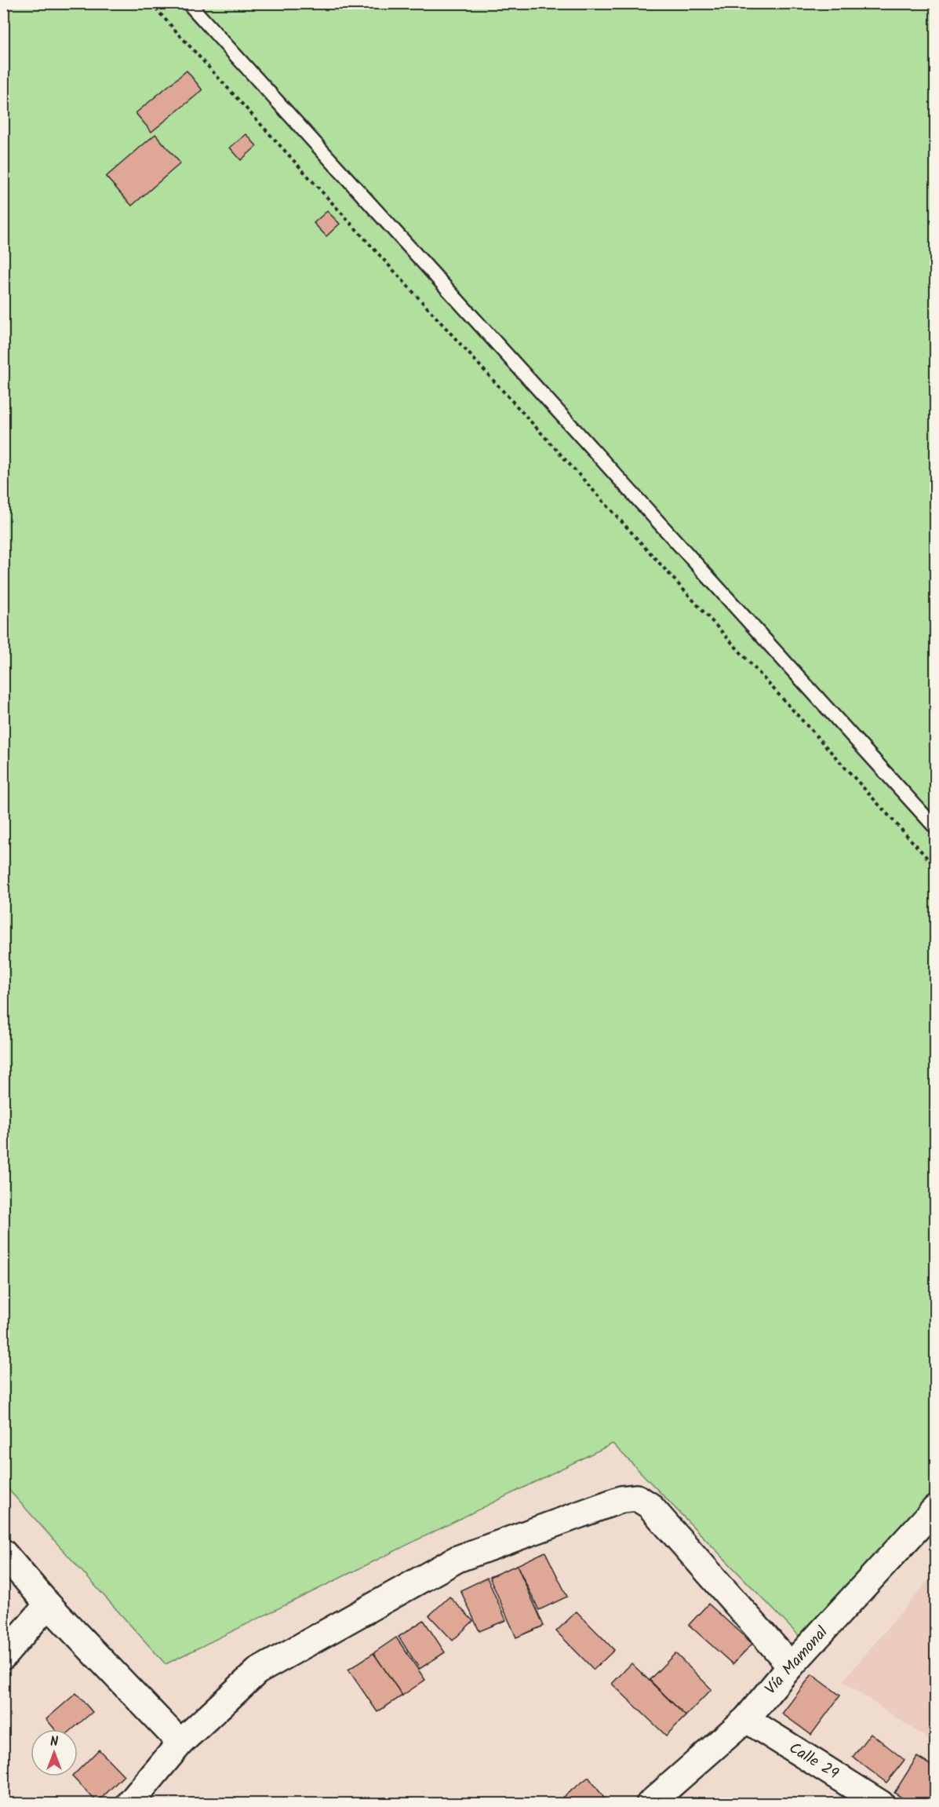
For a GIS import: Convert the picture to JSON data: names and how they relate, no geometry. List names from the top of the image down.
{
  "streets": {
    "street": ["Vía Mamonal", "Calle 29"]
  },
  "crossings": [
    ["Vía Mamonal", "Calle 29"]
  ],
  "north": "top"
}
